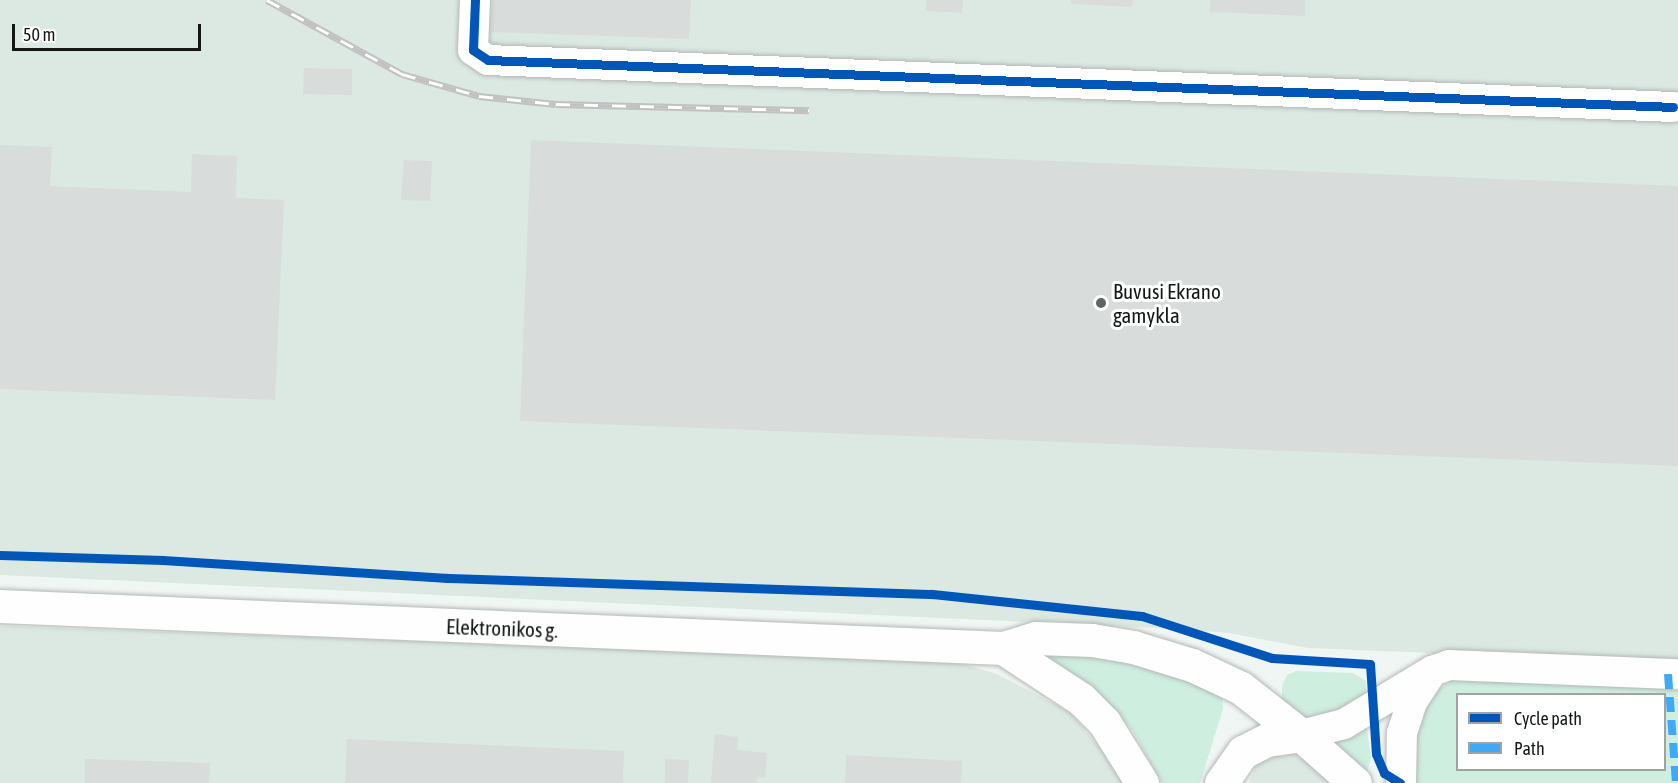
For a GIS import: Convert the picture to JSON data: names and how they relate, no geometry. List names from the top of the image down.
{
  "streets": {
    "main road": ["Elektronikos g."]
  },
  "places": ["Buvusi Ekrano gamykla"],
  "legend": ["Cycle path", "Path"],
  "scale_bar": "50 m"
}
